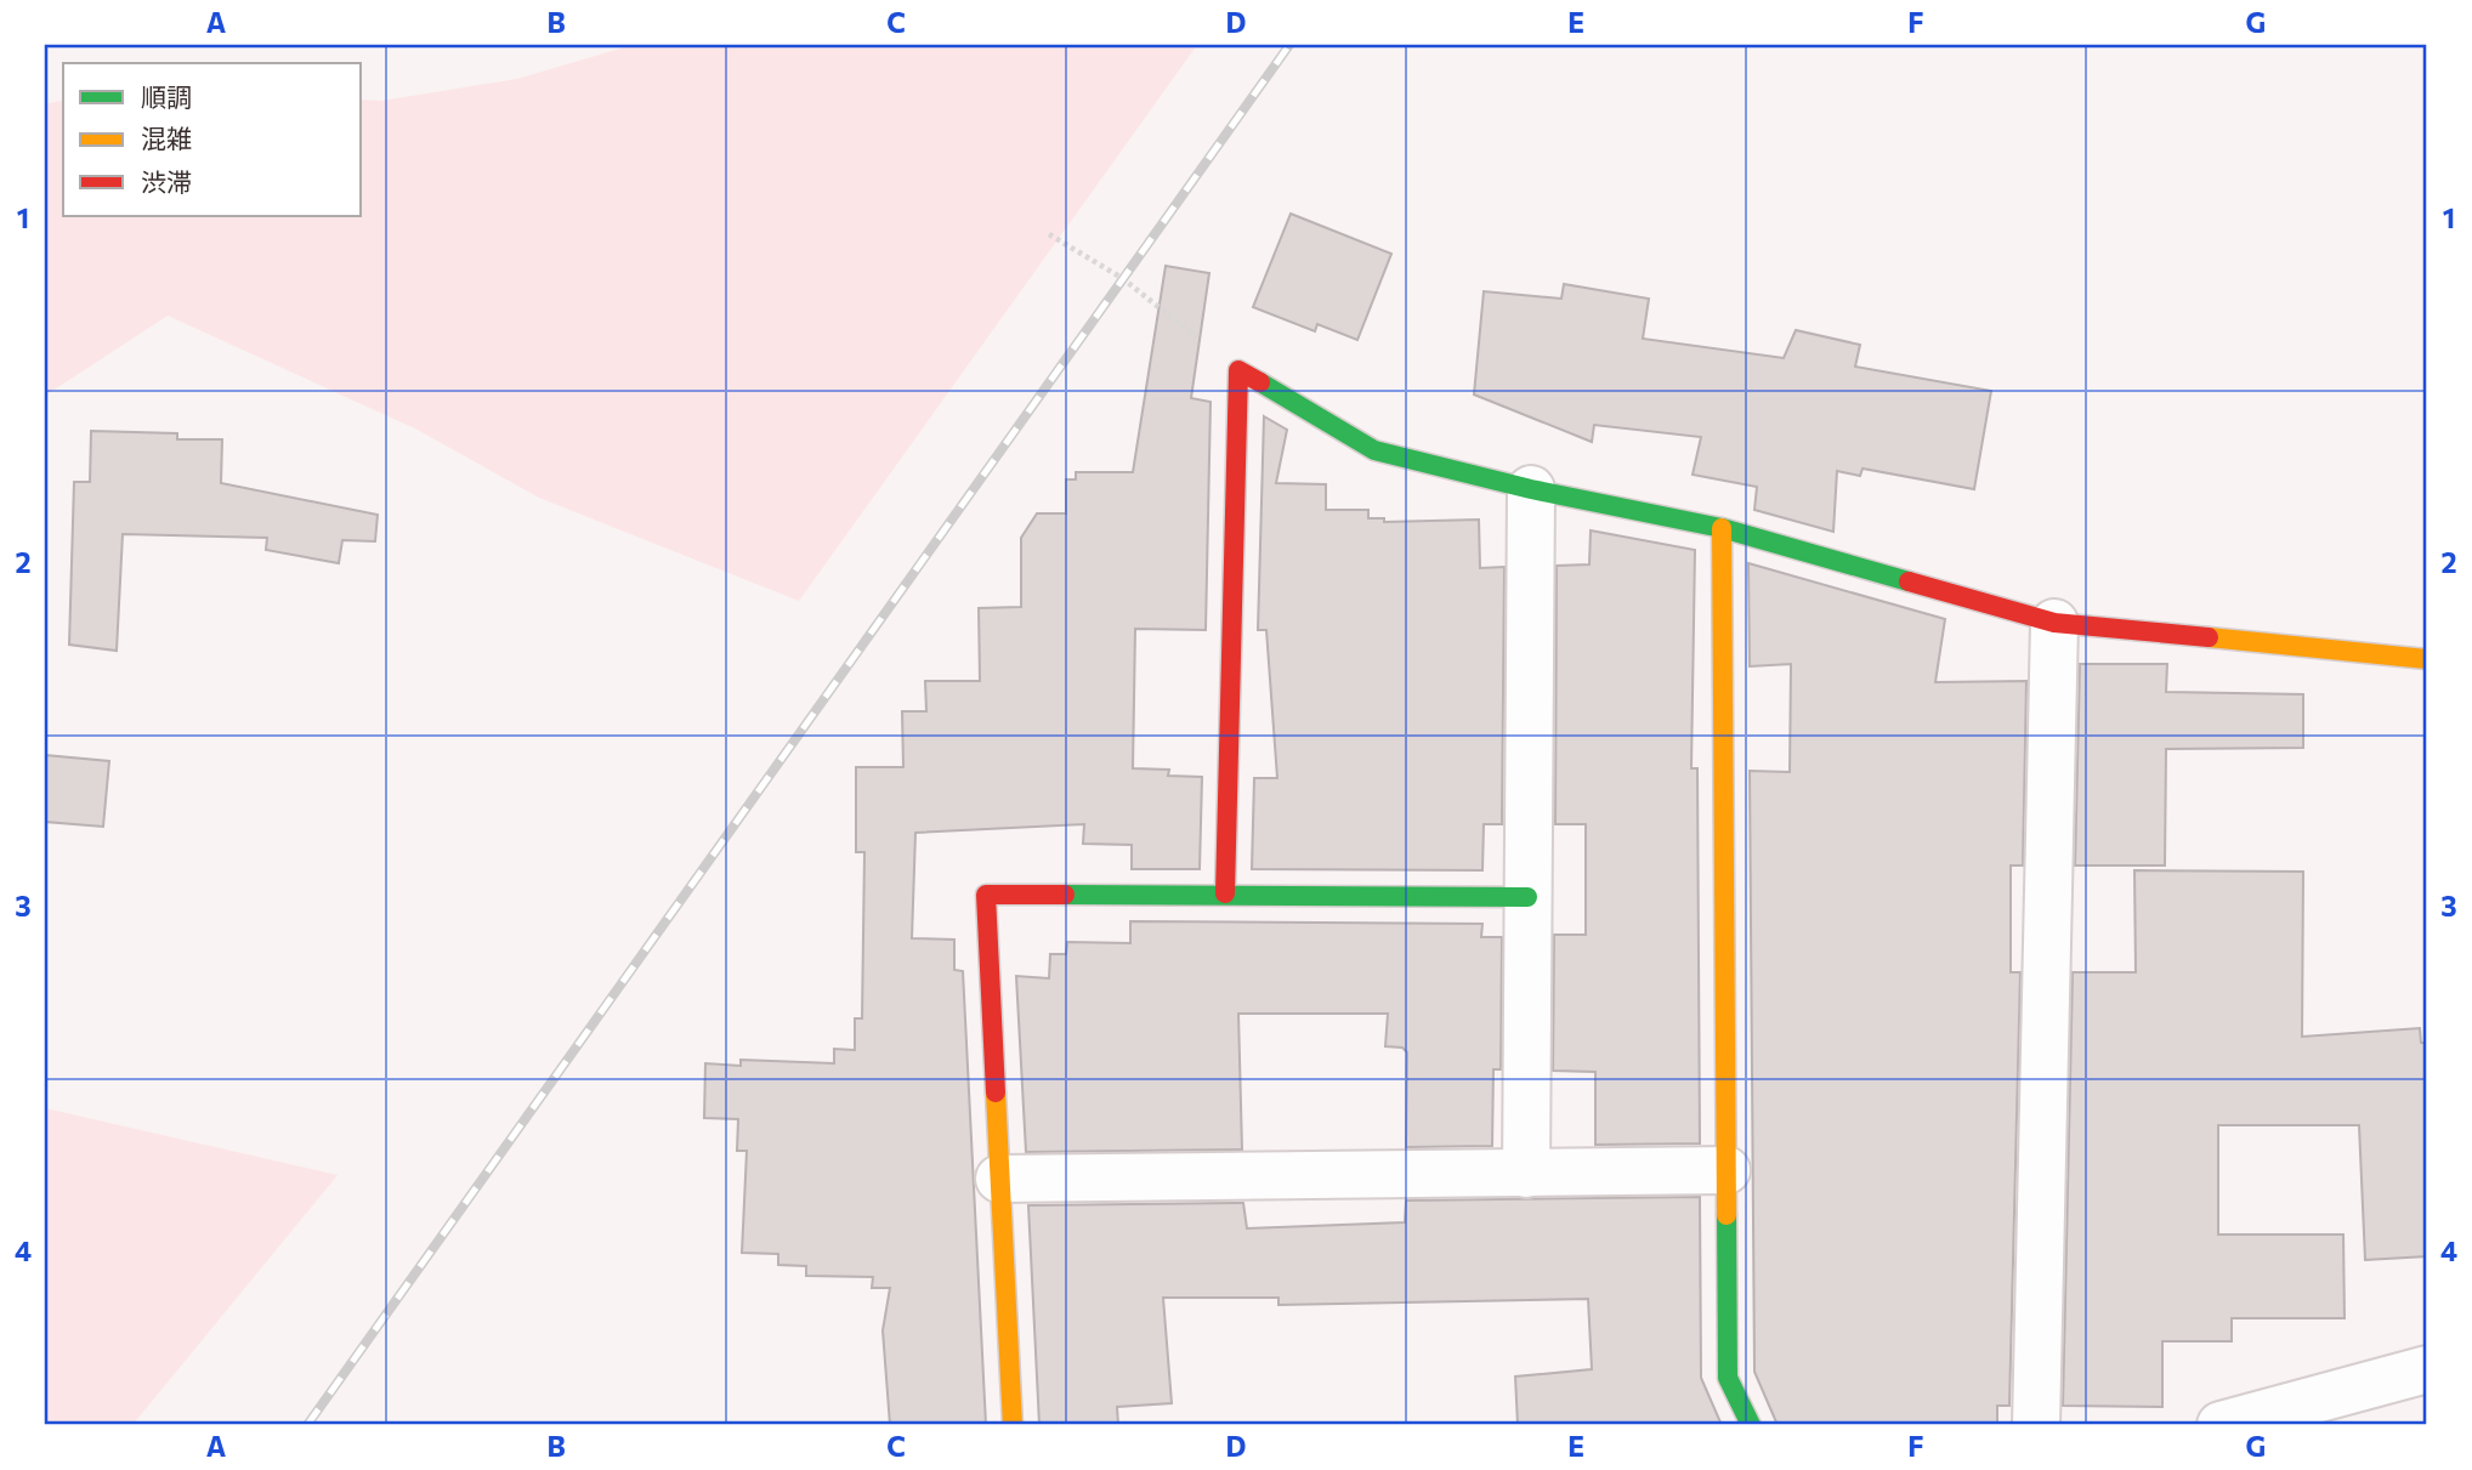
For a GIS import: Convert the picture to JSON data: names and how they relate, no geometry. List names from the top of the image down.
{
  "legend": ["順調", "混雑", "渋滞"],
  "grid": {
    "columns": [
      "A",
      "B",
      "C",
      "D",
      "E",
      "F",
      "G"
    ],
    "rows": [
      "1",
      "2",
      "3",
      "4"
    ]
  }
}
